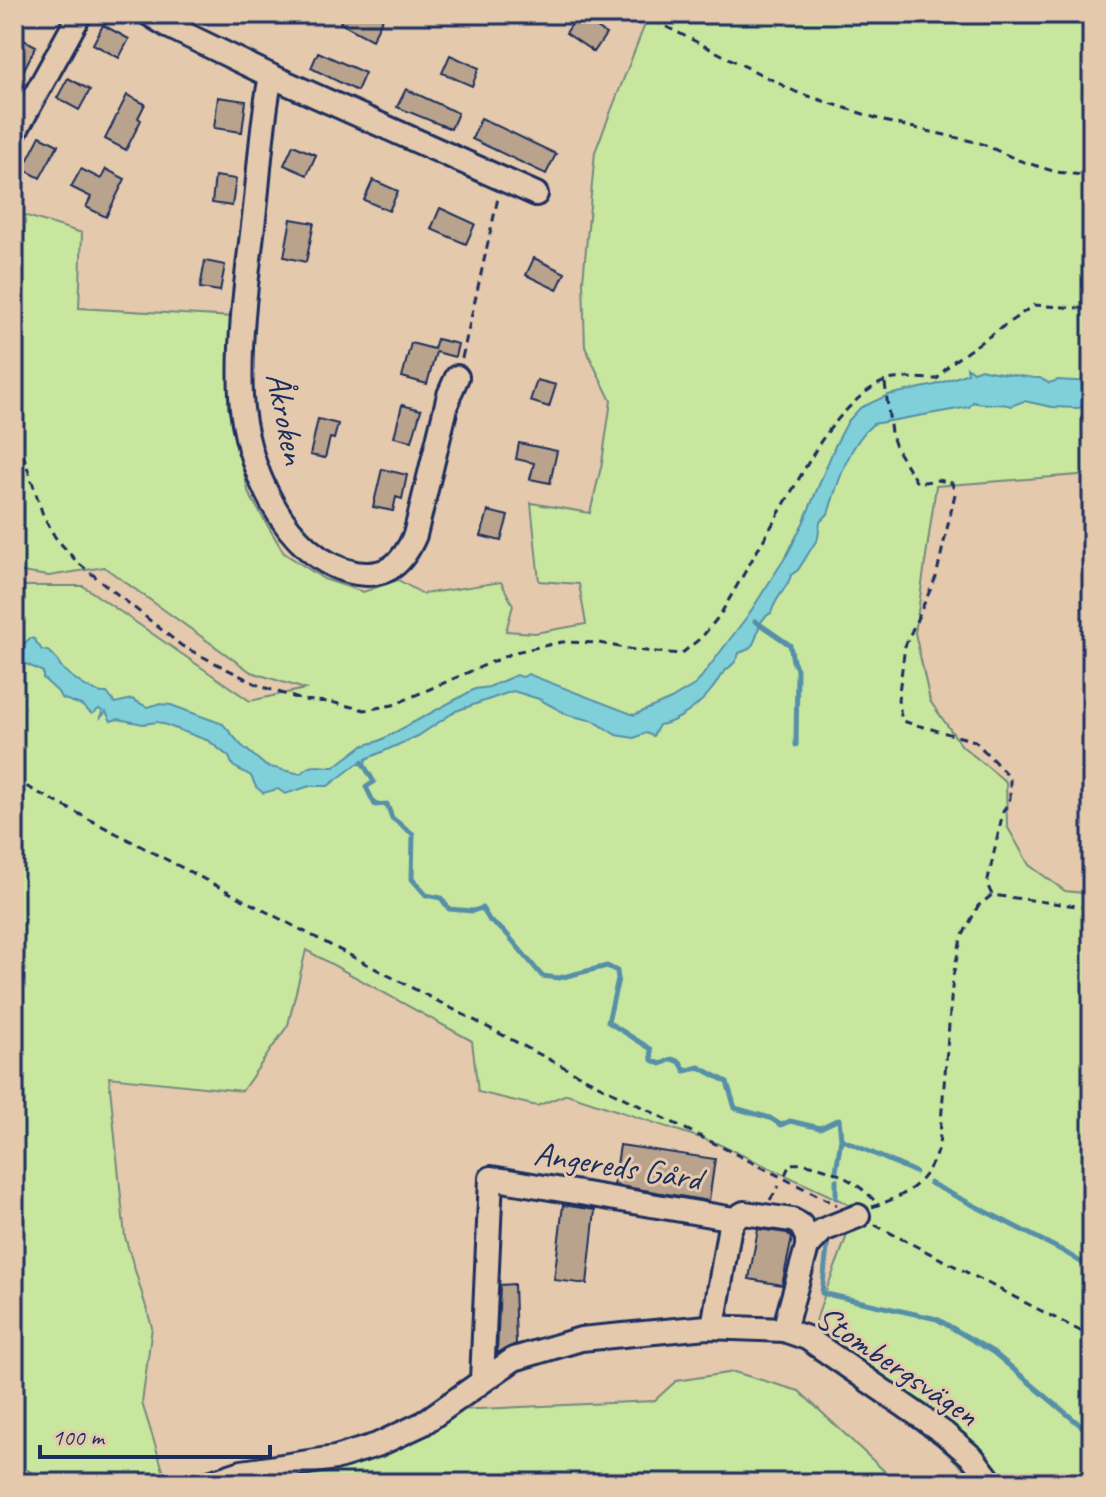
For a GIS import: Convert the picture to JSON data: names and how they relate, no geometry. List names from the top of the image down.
{
  "streets": {
    "street": ["Åkroken", "Angereds Gård", "Stombergsvägen"]
  },
  "crossings": [
    ["Angereds Gård", "Stombergsvägen"]
  ],
  "scale_bar": "100 m"
}
